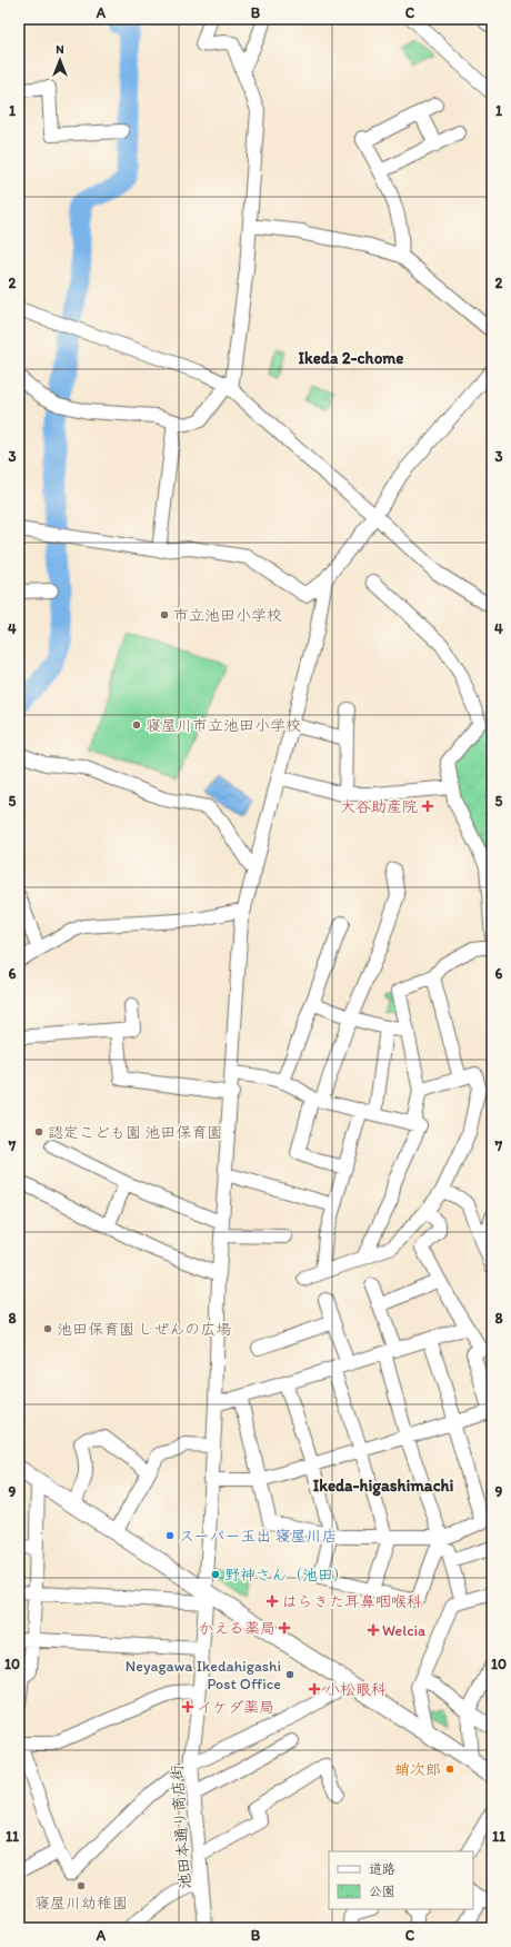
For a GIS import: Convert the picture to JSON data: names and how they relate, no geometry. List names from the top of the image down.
{
  "streets": {
    "street": ["池田本通り商店街"]
  },
  "districts": ["Ikeda 2-chome", "Ikeda-higashimachi"],
  "places": {
    "other": [
      "市立池田小学校",
      "寝屋川市立池田小学校",
      "認定こども園 池田保育園",
      "池田保育園 しぜんの広場",
      "スーパー玉出 寝屋川店",
      "野神さん（池田）",
      "Neyagawa Ikedahigashi Post Office",
      "蛸次郎",
      "寝屋川幼稚園"
    ],
    "health": [
      "大谷助産院",
      "はらきた耳鼻咽喉科",
      "かえる薬局",
      "Welcia",
      "小松眼科",
      "イケダ薬局"
    ]
  },
  "legend": ["道路", "公園"],
  "north": "top",
  "grid": {
    "columns": ["A", "B", "C"],
    "rows": [
      "1",
      "2",
      "3",
      "4",
      "5",
      "6",
      "7",
      "8",
      "9",
      "10",
      "11"
    ]
  }
}
